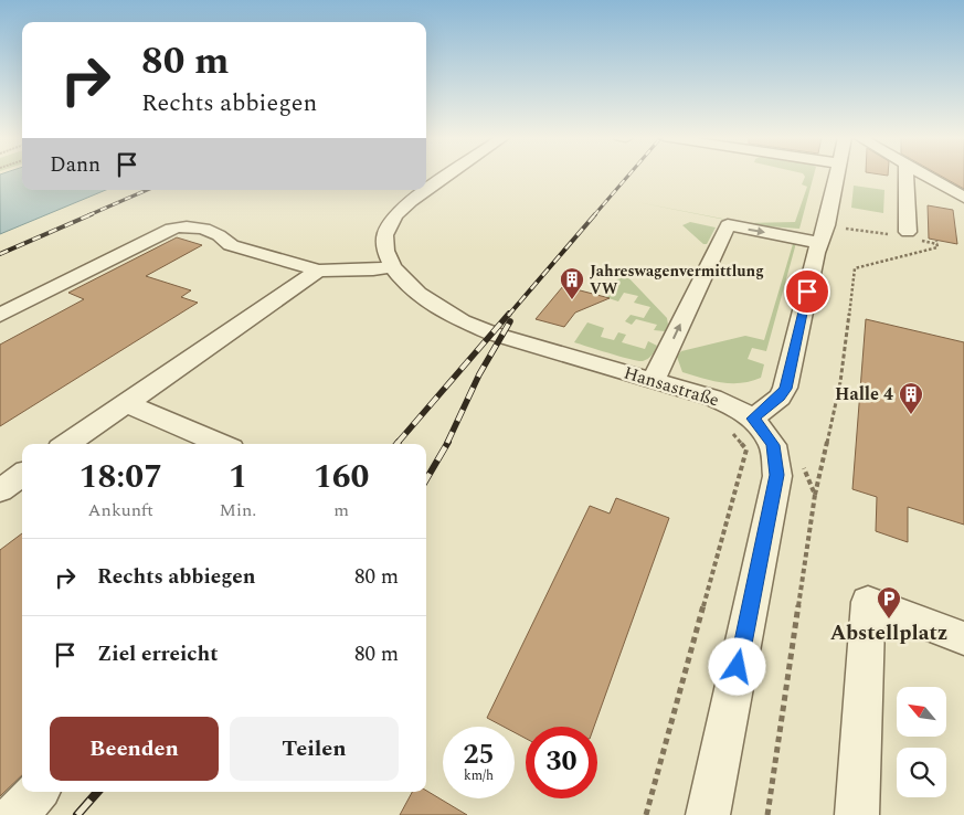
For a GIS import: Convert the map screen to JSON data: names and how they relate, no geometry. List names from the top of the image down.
{
  "streets": {
    "street": ["Hansastraße"]
  },
  "places": {
    "building": ["Jahreswagenvermittlung VW", "Halle 4"],
    "parking": ["Abstellplatz"]
  },
  "north": "top left",
  "page": {
    "turn": ["80 m", "Rechts abbiegen"],
    "then": "Dann",
    "eta": [
      "18:07",
      "Ankunft",
      "1",
      "Min.",
      "160",
      "m"
    ],
    "list": [
      {
        "name": "Rechts abbiegen",
        "value": "80 m"
      },
      {
        "name": "Ziel erreicht",
        "value": "80 m"
      }
    ],
    "buttons": ["Beenden", "Teilen"],
    "speed": "25 km/h",
    "limit": "30"
  }
}
